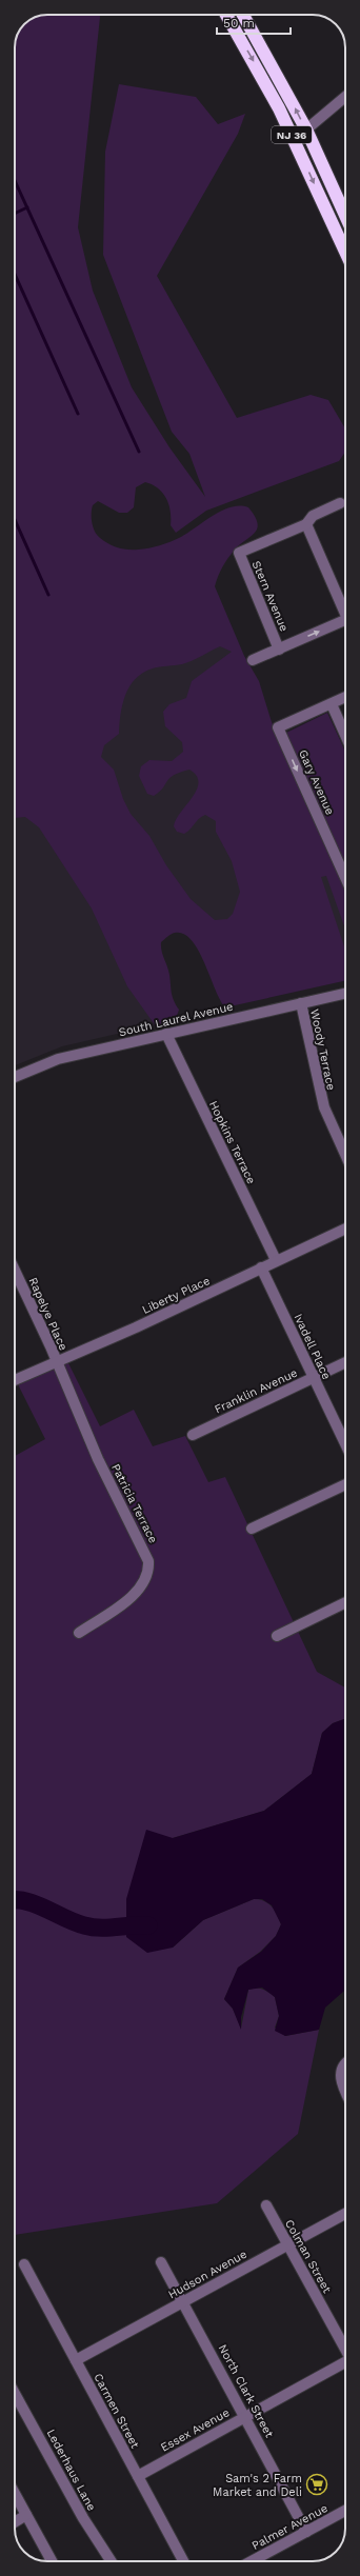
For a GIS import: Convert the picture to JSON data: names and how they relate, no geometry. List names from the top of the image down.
{
  "streets": {
    "highway": ["NJ 36"],
    "street": [
      "Stern Avenue",
      "Gary Avenue",
      "South Laurel Avenue",
      "Woody Terrace",
      "Hopkins Terrace",
      "Liberty Place",
      "Rapelye Place",
      "Ivadell Place",
      "Franklin Avenue",
      "Patricia Terrace",
      "Colman Street",
      "Hudson Avenue",
      "North Clark Street",
      "Carmen Street",
      "Essex Avenue",
      "Lederhaus Lane",
      "Palmer Avenue"
    ]
  },
  "crossings": [
    ["South Laurel Avenue", "Woody Terrace"],
    ["South Laurel Avenue", "Hopkins Terrace"],
    ["Hopkins Terrace", "Liberty Place"],
    ["Liberty Place", "Rapelye Place"],
    ["Liberty Place", "Ivadell Place"],
    ["Liberty Place", "Patricia Terrace"],
    ["Rapelye Place", "Patricia Terrace"],
    ["Ivadell Place", "Franklin Avenue"],
    ["Colman Street", "Hudson Avenue"],
    ["Hudson Avenue", "North Clark Street"],
    ["Hudson Avenue", "Carmen Street"],
    ["North Clark Street", "Essex Avenue"],
    ["North Clark Street", "Palmer Avenue"],
    ["Carmen Street", "Essex Avenue"]
  ],
  "places": {
    "supermarket": ["Sam's 2 Farm Market and Deli"]
  },
  "scale_bar": "50 m"
}
